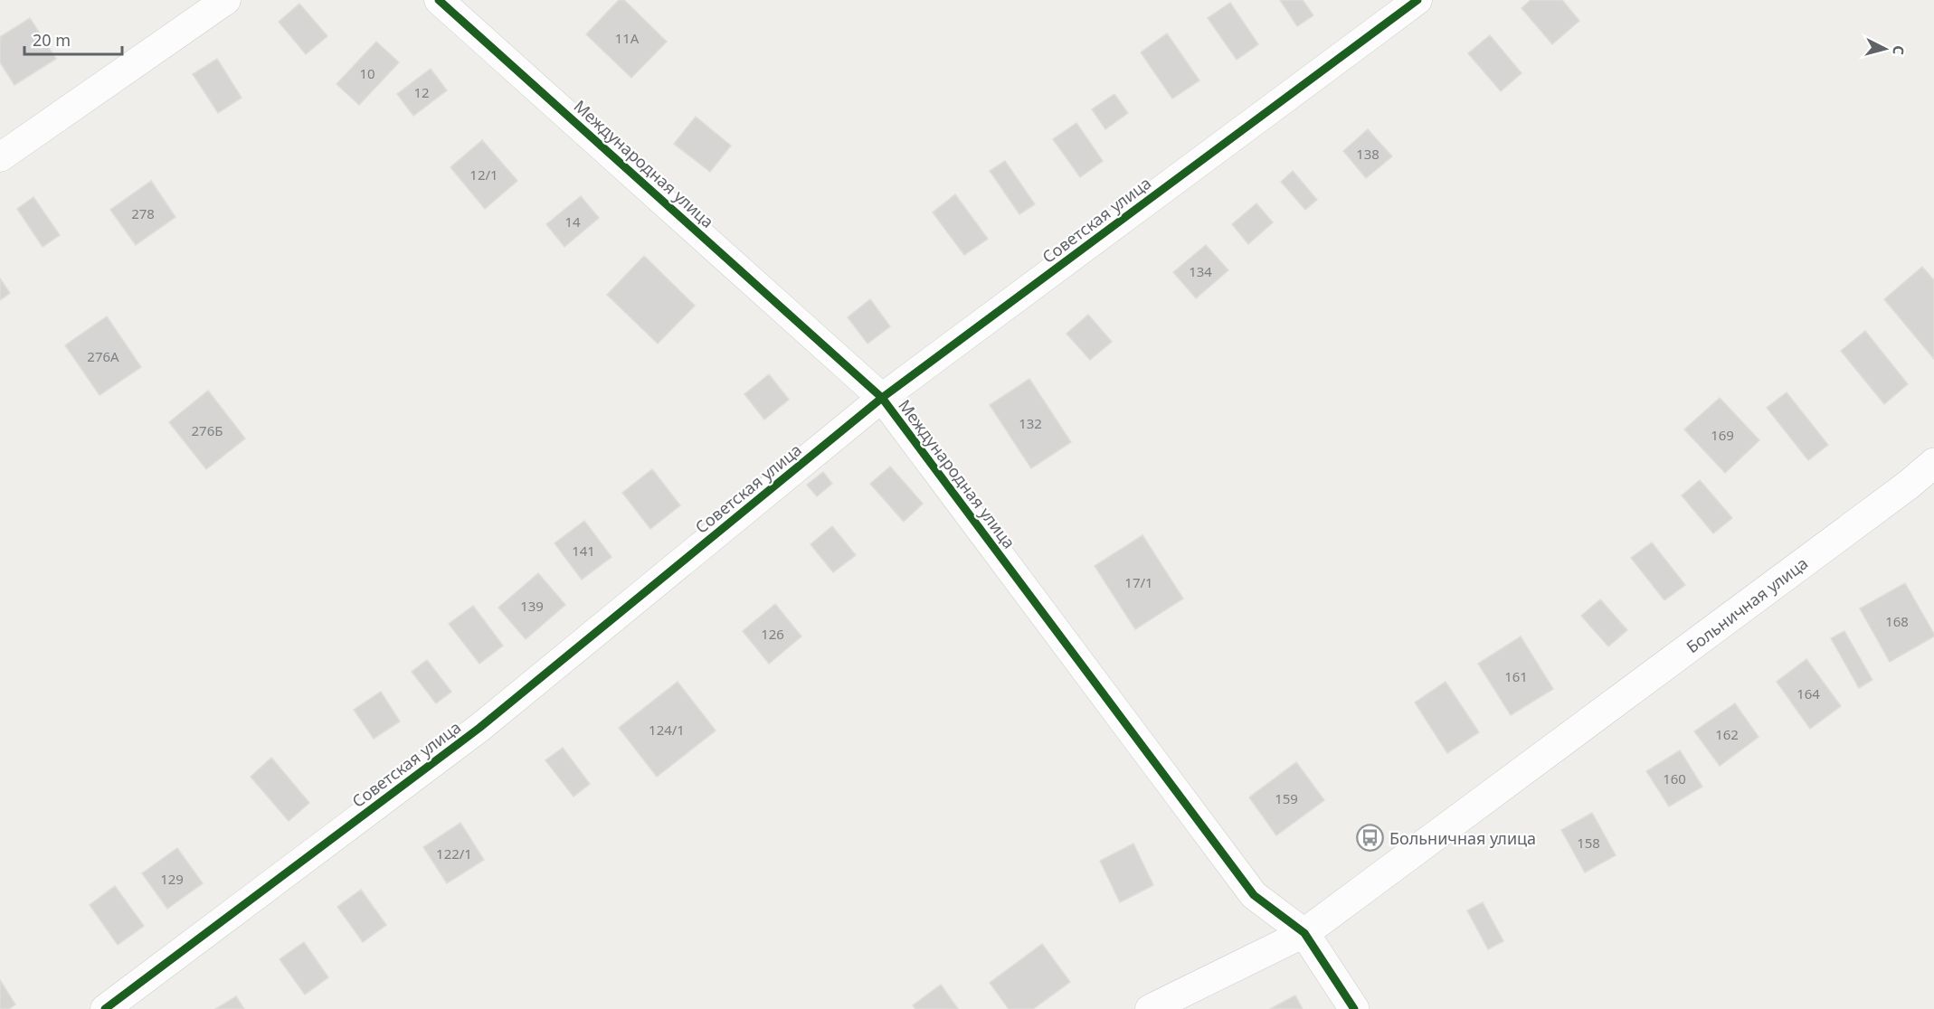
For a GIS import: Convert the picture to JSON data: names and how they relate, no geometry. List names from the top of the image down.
{
  "streets": {
    "street": ["Международная улица", "Советская улица", "Больничная улица"]
  },
  "crossings": [
    ["Международная улица", "Советская улица"],
    ["Международная улица", "Больничная улица"]
  ],
  "places": {
    "bus stop": ["Больничная улица"]
  },
  "house_numbers": [
    "11А",
    "10",
    "12",
    "138",
    "12/1",
    "278",
    "14",
    "134",
    "276А",
    "132",
    "276Б",
    "169",
    "141",
    "17/1",
    "139",
    "168",
    "126",
    "161",
    "164",
    "124/1",
    "162",
    "160",
    "159",
    "158",
    "122/1",
    "129"
  ],
  "scale_bar": "20 m",
  "north": "right"
}
